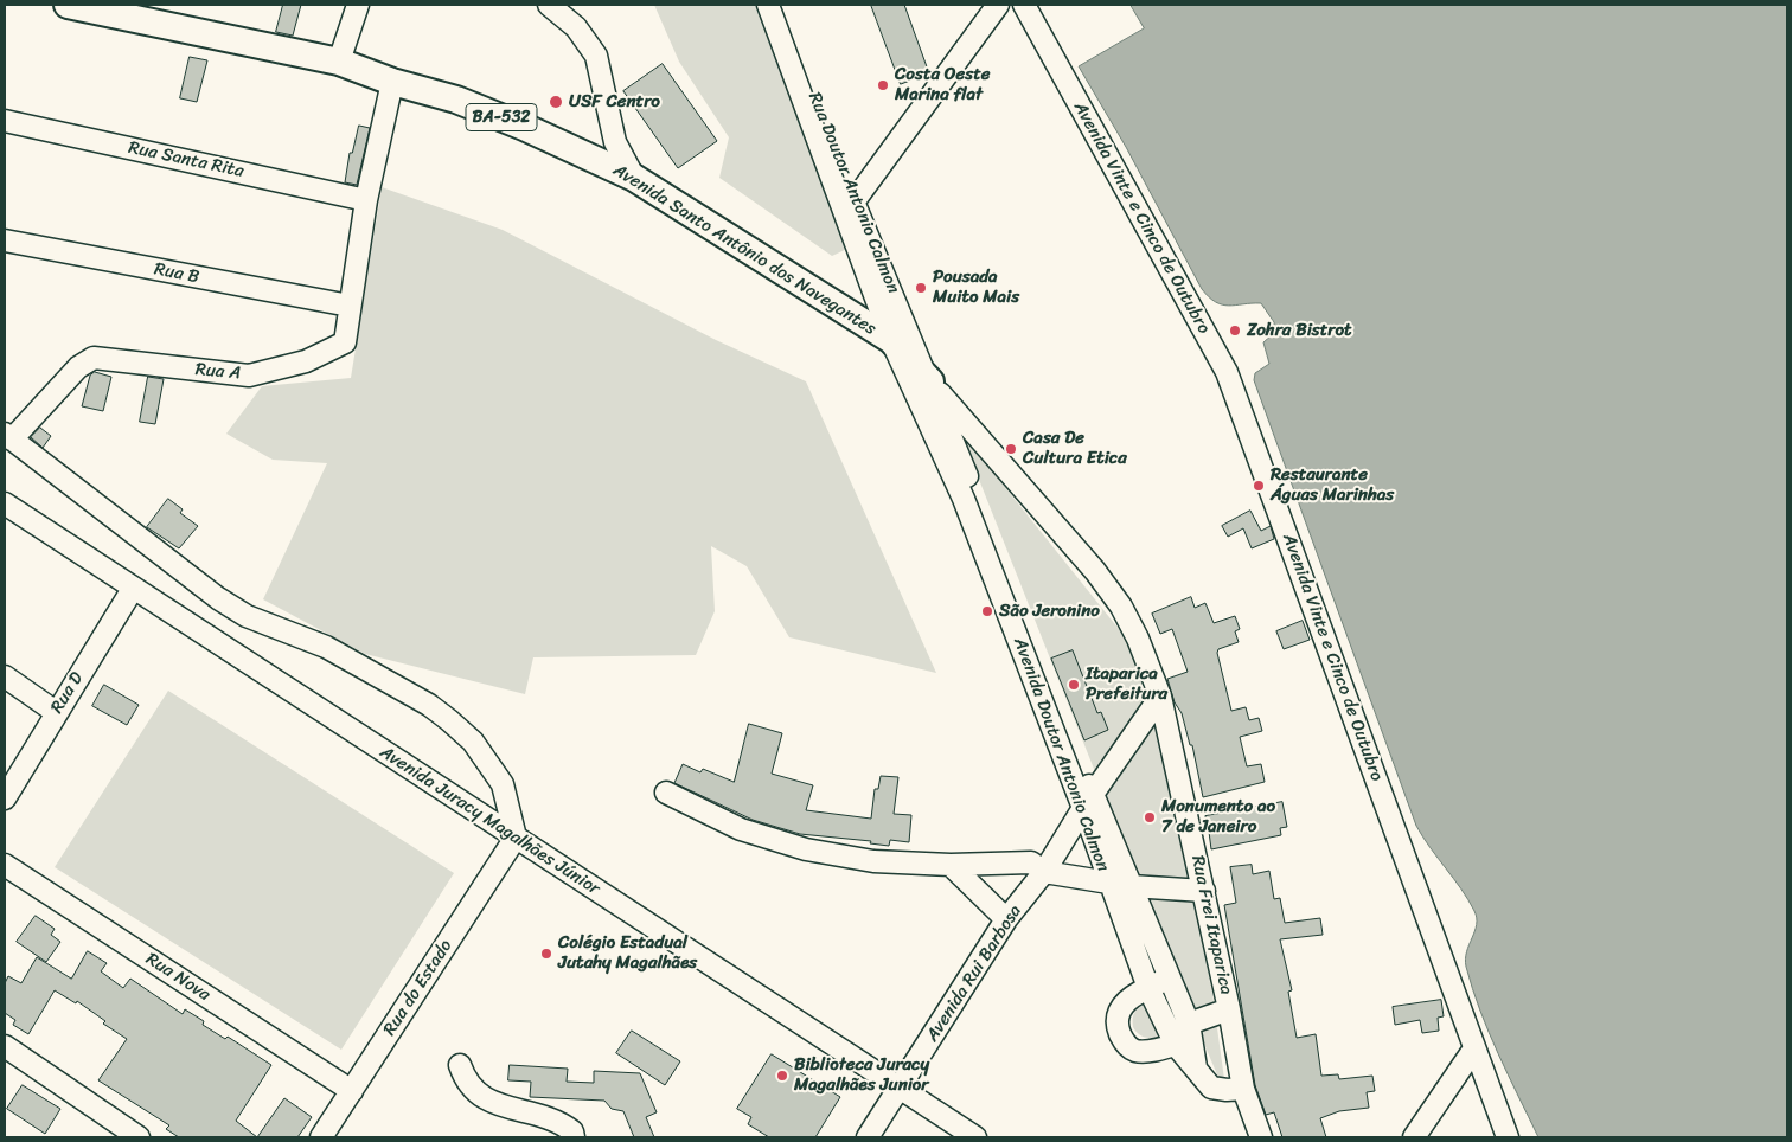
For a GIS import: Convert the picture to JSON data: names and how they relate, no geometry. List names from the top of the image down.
{
  "streets": {
    "main road": ["BA-532", "Avenida Santo Antônio dos Navegantes"],
    "street": [
      "Rua Santa Rita",
      "Rua Doutor Antonio Calmon",
      "Avenida Vinte e Cinco de Outubro",
      "Rua B",
      "Rua A",
      "Rua D",
      "Avenida Doutor Antonio Calmon",
      "Avenida Juracy Magalhães Júnior",
      "Rua Frei Itaparica",
      "Avenida Rui Barbosa",
      "Rua Nova",
      "Rua do Estado"
    ]
  },
  "crossings": [
    ["Rua Santa Rita", "Rua A"],
    ["Rua Doutor Antonio Calmon", "Avenida Santo Antônio dos Navegantes"],
    ["Rua Doutor Antonio Calmon", "Avenida Doutor Antonio Calmon"],
    ["Rua Doutor Antonio Calmon", "Rua Frei Itaparica"],
    ["Avenida Santo Antônio dos Navegantes", "Rua A"],
    ["Avenida Santo Antônio dos Navegantes", "Avenida Doutor Antonio Calmon"],
    ["Avenida Santo Antônio dos Navegantes", "Rua Frei Itaparica"],
    ["Rua B", "Rua A"],
    ["Rua D", "Avenida Juracy Magalhães Júnior"],
    ["Avenida Doutor Antonio Calmon", "Rua Frei Itaparica"],
    ["Avenida Doutor Antonio Calmon", "Avenida Rui Barbosa"],
    ["Avenida Juracy Magalhães Júnior", "Avenida Rui Barbosa"],
    ["Avenida Juracy Magalhães Júnior", "Rua do Estado"],
    ["Rua Frei Itaparica", "Avenida Rui Barbosa"],
    ["Rua Nova", "Rua do Estado"]
  ],
  "places": [
    "Costa Oeste Marina flat",
    "USF Centro",
    "Pousada Muito Mais",
    "Zohra Bistrot",
    "Casa De Cultura Etica",
    "Restaurante Águas Marinhas",
    "São Jeronino",
    "Itaparica Prefeitura",
    "Monumento ao 7 de Janeiro",
    "Colégio Estadual Jutahy Magalhães",
    "Biblioteca Juracy Magalhães Junior"
  ]
}
